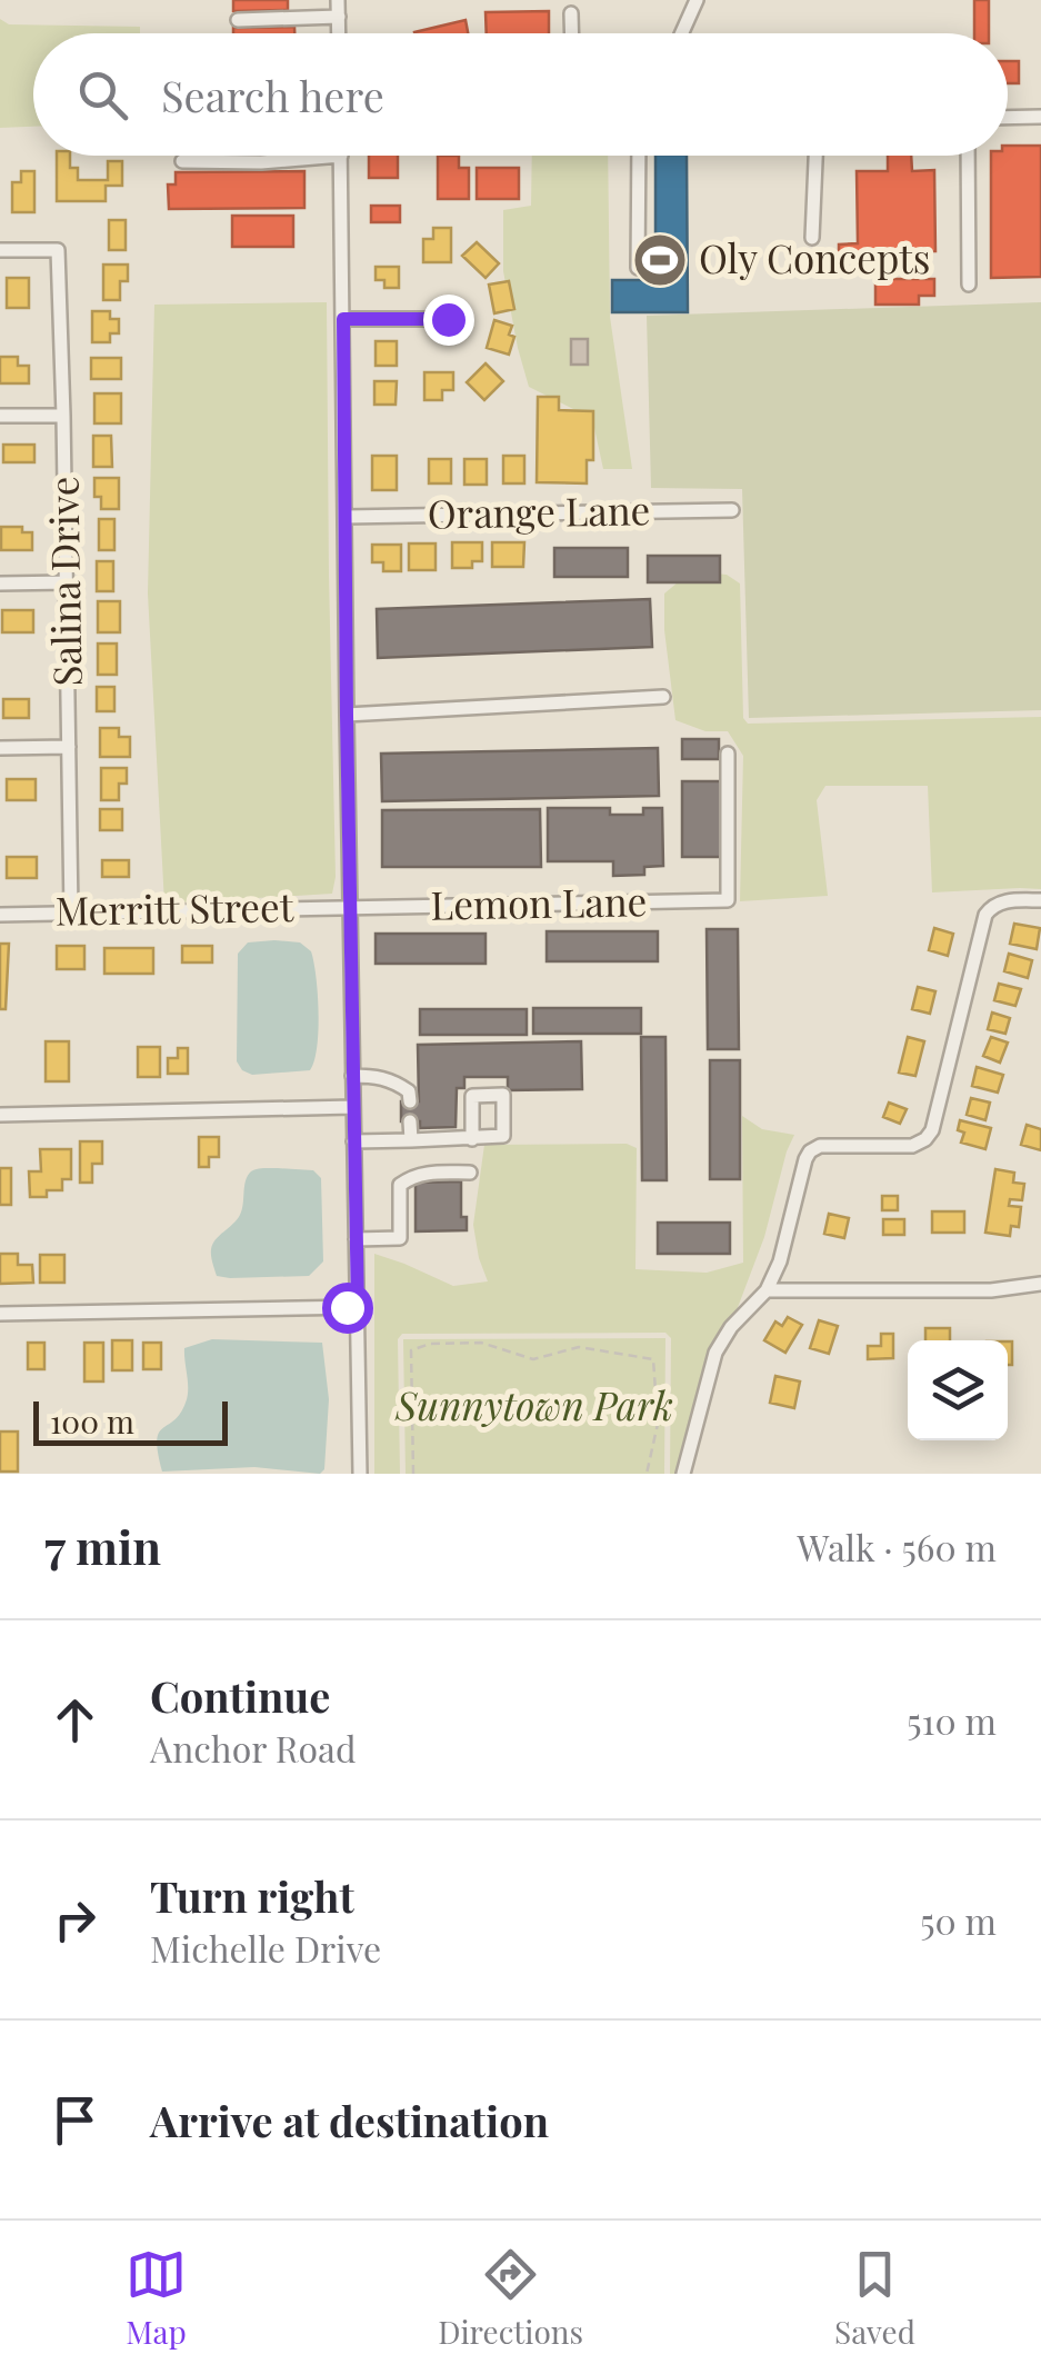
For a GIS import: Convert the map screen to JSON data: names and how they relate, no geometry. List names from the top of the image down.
{
  "streets": {
    "street": [
      "Orange Lane",
      "Salina Drive",
      "Lemon Lane",
      "Merritt Street"
    ]
  },
  "crossings": [
    ["Salina Drive", "Merritt Street"],
    ["Lemon Lane", "Merritt Street"]
  ],
  "parks": ["Sunnytown Park"],
  "places": {
    "sports": ["Oly Concepts"]
  },
  "scale_bar": "100 m",
  "page": {
    "search": "Search here",
    "scale": "100 m",
    "heading": ["7 min", "Walk · 560 m"],
    "list": [
      ["Continue", "Anchor Road", "510 m"],
      ["Turn right", "Michelle Drive", "50 m"],
      "Arrive at destination"
    ],
    "nav": ["Map", "Directions", "Saved"]
  }
}
